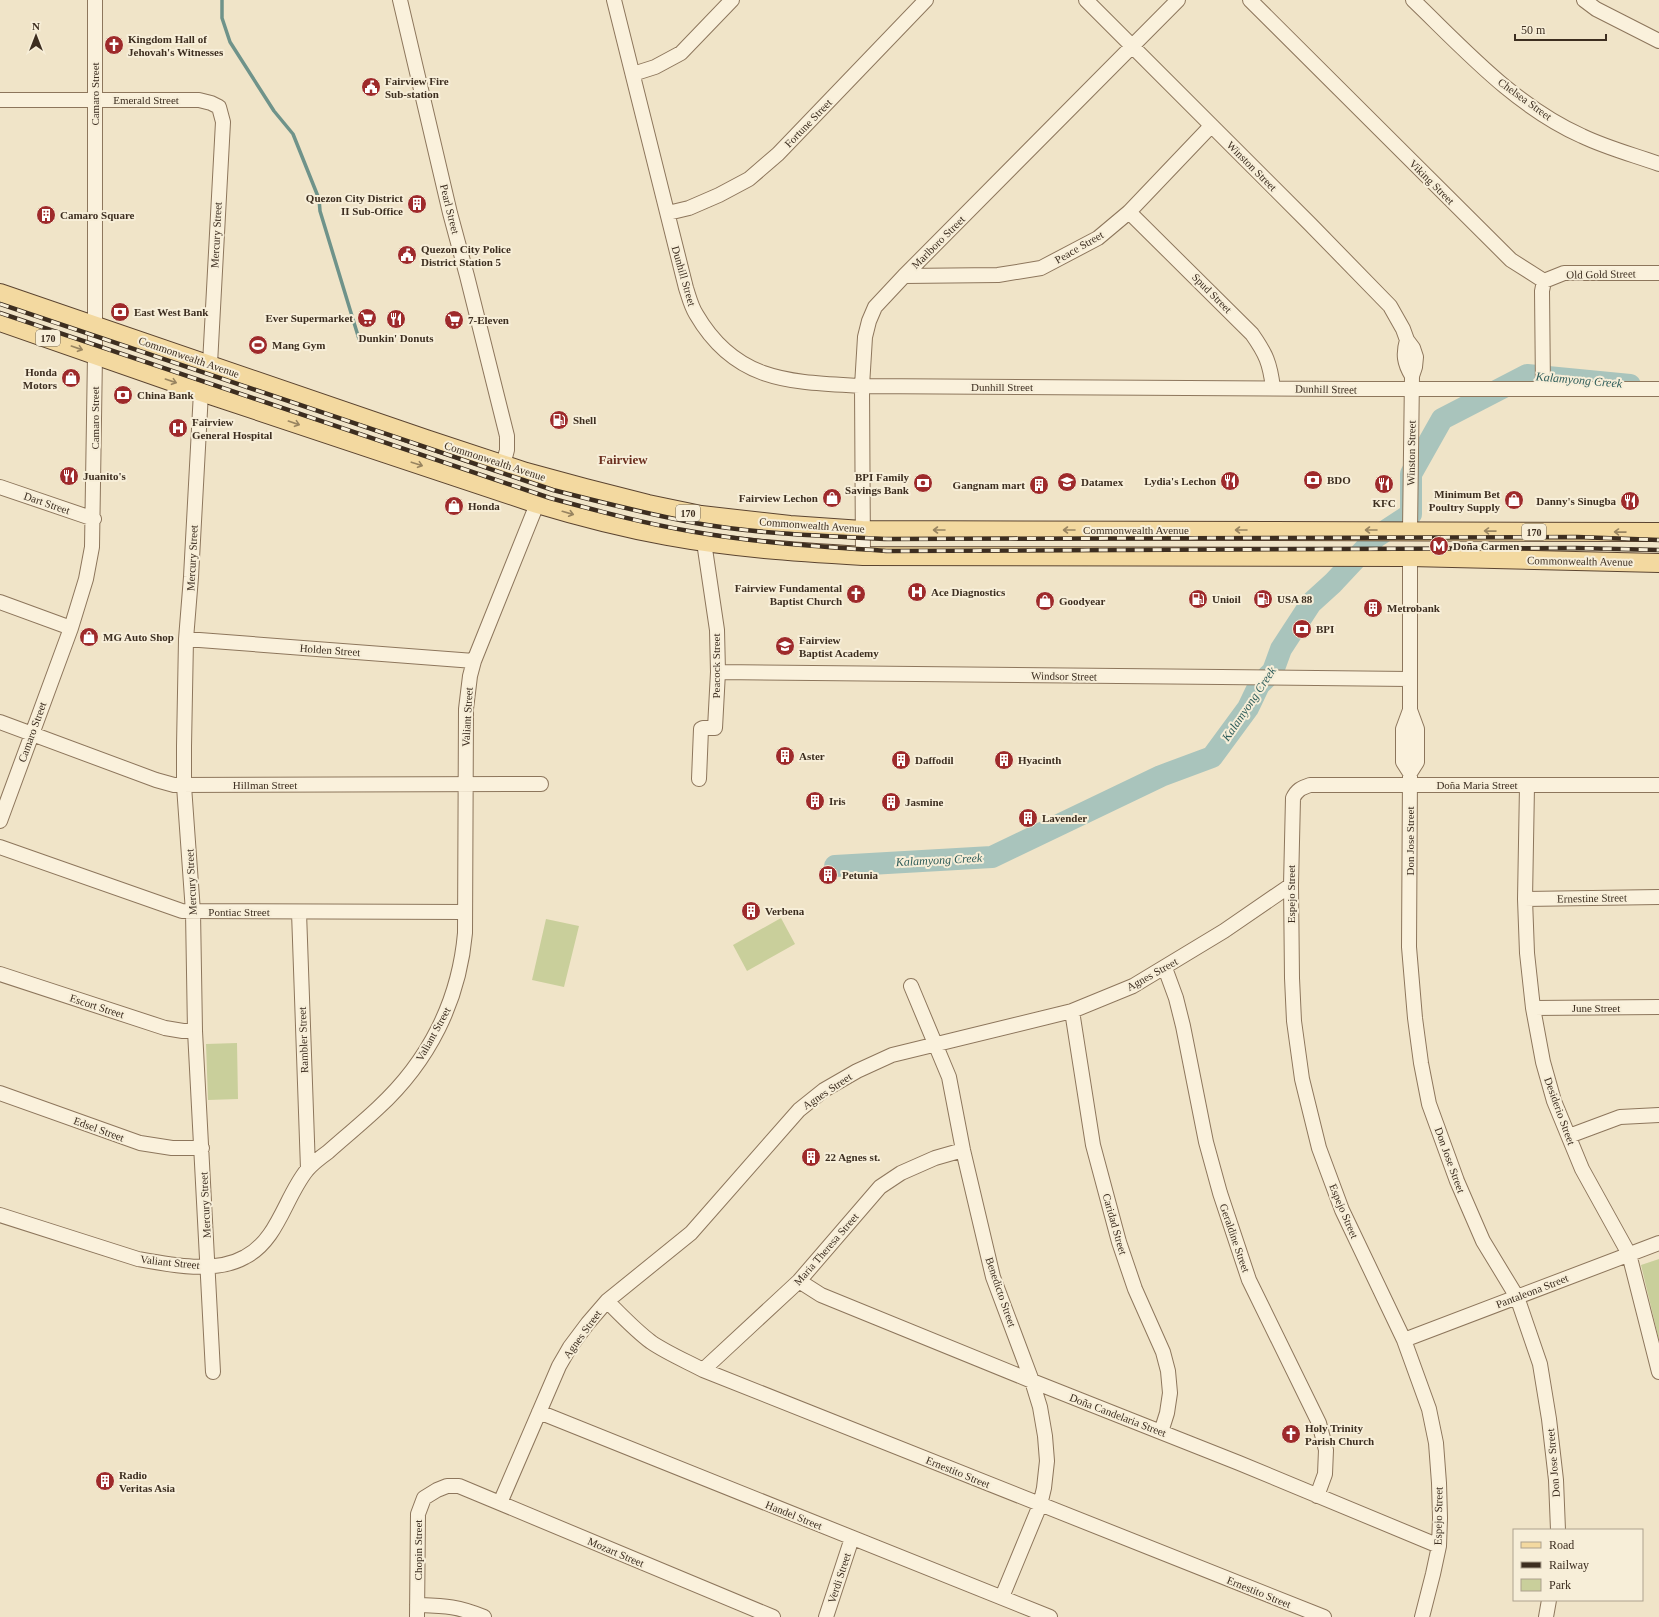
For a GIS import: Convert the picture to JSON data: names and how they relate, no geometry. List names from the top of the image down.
{
  "streets": {
    "main road": ["170", "Commonwealth Avenue"],
    "street": [
      "Camaro Street",
      "Chelsea Street",
      "Emerald Street",
      "Fortune Street",
      "Winston Street",
      "Viking Street",
      "Pearl Street",
      "Mercury Street",
      "Marlboro Street",
      "Peace Street",
      "Old Gold Street",
      "Dunhill Street",
      "Spud Street",
      "Dart Street",
      "Holden Street",
      "Peacock Street",
      "Windsor Street",
      "Valiant Street",
      "Hillman Street",
      "Doña Maria Street",
      "Don Jose Street",
      "Espejo Street",
      "Ernestine Street",
      "Pontiac Street",
      "Agnes Street",
      "Escort Street",
      "June Street",
      "Rambler Street",
      "Desiderio Street",
      "Edsel Street",
      "Caridad Street",
      "Geraldine Street",
      "Maria Theresa Street",
      "Pantaleona Street",
      "Benedicto Street",
      "Doña Candelaria Street",
      "Ernestito Street",
      "Handel Street",
      "Chopin Street",
      "Mozart Street",
      "Verdi Street"
    ]
  },
  "crossings": [
    ["Camaro Street", "Emerald Street"],
    ["Camaro Street", "Commonwealth Avenue"],
    ["Camaro Street", "Dart Street"],
    ["Camaro Street", "Hillman Street"],
    ["Emerald Street", "Mercury Street"],
    ["Fortune Street", "Dunhill Street"],
    ["Winston Street", "Marlboro Street"],
    ["Winston Street", "Peace Street"],
    ["Winston Street", "Dunhill Street"],
    ["Winston Street", "Commonwealth Avenue"],
    ["Viking Street", "Old Gold Street"],
    ["Pearl Street", "Commonwealth Avenue"],
    ["Mercury Street", "Commonwealth Avenue"],
    ["Mercury Street", "Holden Street"],
    ["Mercury Street", "Valiant Street"],
    ["Mercury Street", "Hillman Street"],
    ["Mercury Street", "Pontiac Street"],
    ["Mercury Street", "Escort Street"],
    ["Mercury Street", "Edsel Street"],
    ["Marlboro Street", "Peace Street"],
    ["Marlboro Street", "Dunhill Street"],
    ["Marlboro Street", "Commonwealth Avenue"],
    ["Peace Street", "Spud Street"],
    ["Dunhill Street", "Spud Street"],
    ["Commonwealth Avenue", "Peacock Street"],
    ["Commonwealth Avenue", "Valiant Street"],
    ["Commonwealth Avenue", "Don Jose Street"],
    ["Holden Street", "Valiant Street"],
    ["Peacock Street", "Windsor Street"],
    ["Windsor Street", "Don Jose Street"],
    ["Valiant Street", "Hillman Street"],
    ["Valiant Street", "Pontiac Street"],
    ["Valiant Street", "Rambler Street"],
    ["Doña Maria Street", "Don Jose Street"],
    ["Doña Maria Street", "Espejo Street"],
    ["Doña Maria Street", "Desiderio Street"],
    ["Don Jose Street", "Pantaleona Street"],
    ["Espejo Street", "Agnes Street"],
    ["Espejo Street", "Pantaleona Street"],
    ["Espejo Street", "Doña Candelaria Street"],
    ["Ernestine Street", "Desiderio Street"],
    ["Pontiac Street", "Rambler Street"],
    ["Agnes Street", "Caridad Street"],
    ["Agnes Street", "Geraldine Street"],
    ["Agnes Street", "Benedicto Street"],
    ["Agnes Street", "Ernestito Street"],
    ["Agnes Street", "Handel Street"],
    ["Agnes Street", "Mozart Street"],
    ["June Street", "Desiderio Street"],
    ["Desiderio Street", "Pantaleona Street"],
    ["Caridad Street", "Doña Candelaria Street"],
    ["Geraldine Street", "Doña Candelaria Street"],
    ["Maria Theresa Street", "Benedicto Street"],
    ["Maria Theresa Street", "Doña Candelaria Street"],
    ["Maria Theresa Street", "Ernestito Street"],
    ["Benedicto Street", "Doña Candelaria Street"],
    ["Benedicto Street", "Ernestito Street"],
    ["Benedicto Street", "Handel Street"],
    ["Handel Street", "Verdi Street"],
    ["Chopin Street", "Mozart Street"]
  ],
  "districts": ["Fairview"],
  "water": ["Kalamyong Creek"],
  "places": {
    "church": ["Kingdom Hall of Jehovah's Witnesses", "Fairview Fundamental Baptist Church", "Holy Trinity Parish Church"],
    "public building": ["Fairview Fire Sub-station", "Quezon City Police District Station 5"],
    "building": [
      "Quezon City District II Sub-Office",
      "Camaro Square",
      "Gangnam mart",
      "Metrobank",
      "Aster",
      "Daffodil",
      "Hyacinth",
      "Iris",
      "Jasmine",
      "Lavender",
      "Petunia",
      "Verbena",
      "22 Agnes st.",
      "Radio Veritas Asia"
    ],
    "bank": [
      "East West Bank",
      "China Bank",
      "BDO",
      "BPI Family Savings Bank",
      "BPI"
    ],
    "supermarket": ["Ever Supermarket", "7-Eleven"],
    "restaurant": [
      "Dunkin' Donuts",
      "Juanito's",
      "Lydia's Lechon",
      "KFC",
      "Danny's Sinugba"
    ],
    "sports": ["Mang Gym"],
    "shop": [
      "Honda Motors",
      "Fairview Lechon",
      "Minimum Bet Poultry Supply",
      "Honda",
      "Goodyear",
      "MG Auto Shop"
    ],
    "fuel station": ["Shell", "Unioil", "USA 88"],
    "hospital": ["Fairview General Hospital", "Ace Diagnostics"],
    "school or university": ["Datamex", "Fairview Baptist Academy"],
    "metro station": ["Doña Carmen"]
  },
  "legend": ["Road", "Railway", "Park"],
  "scale_bar": "50 m",
  "north": "top"
}
